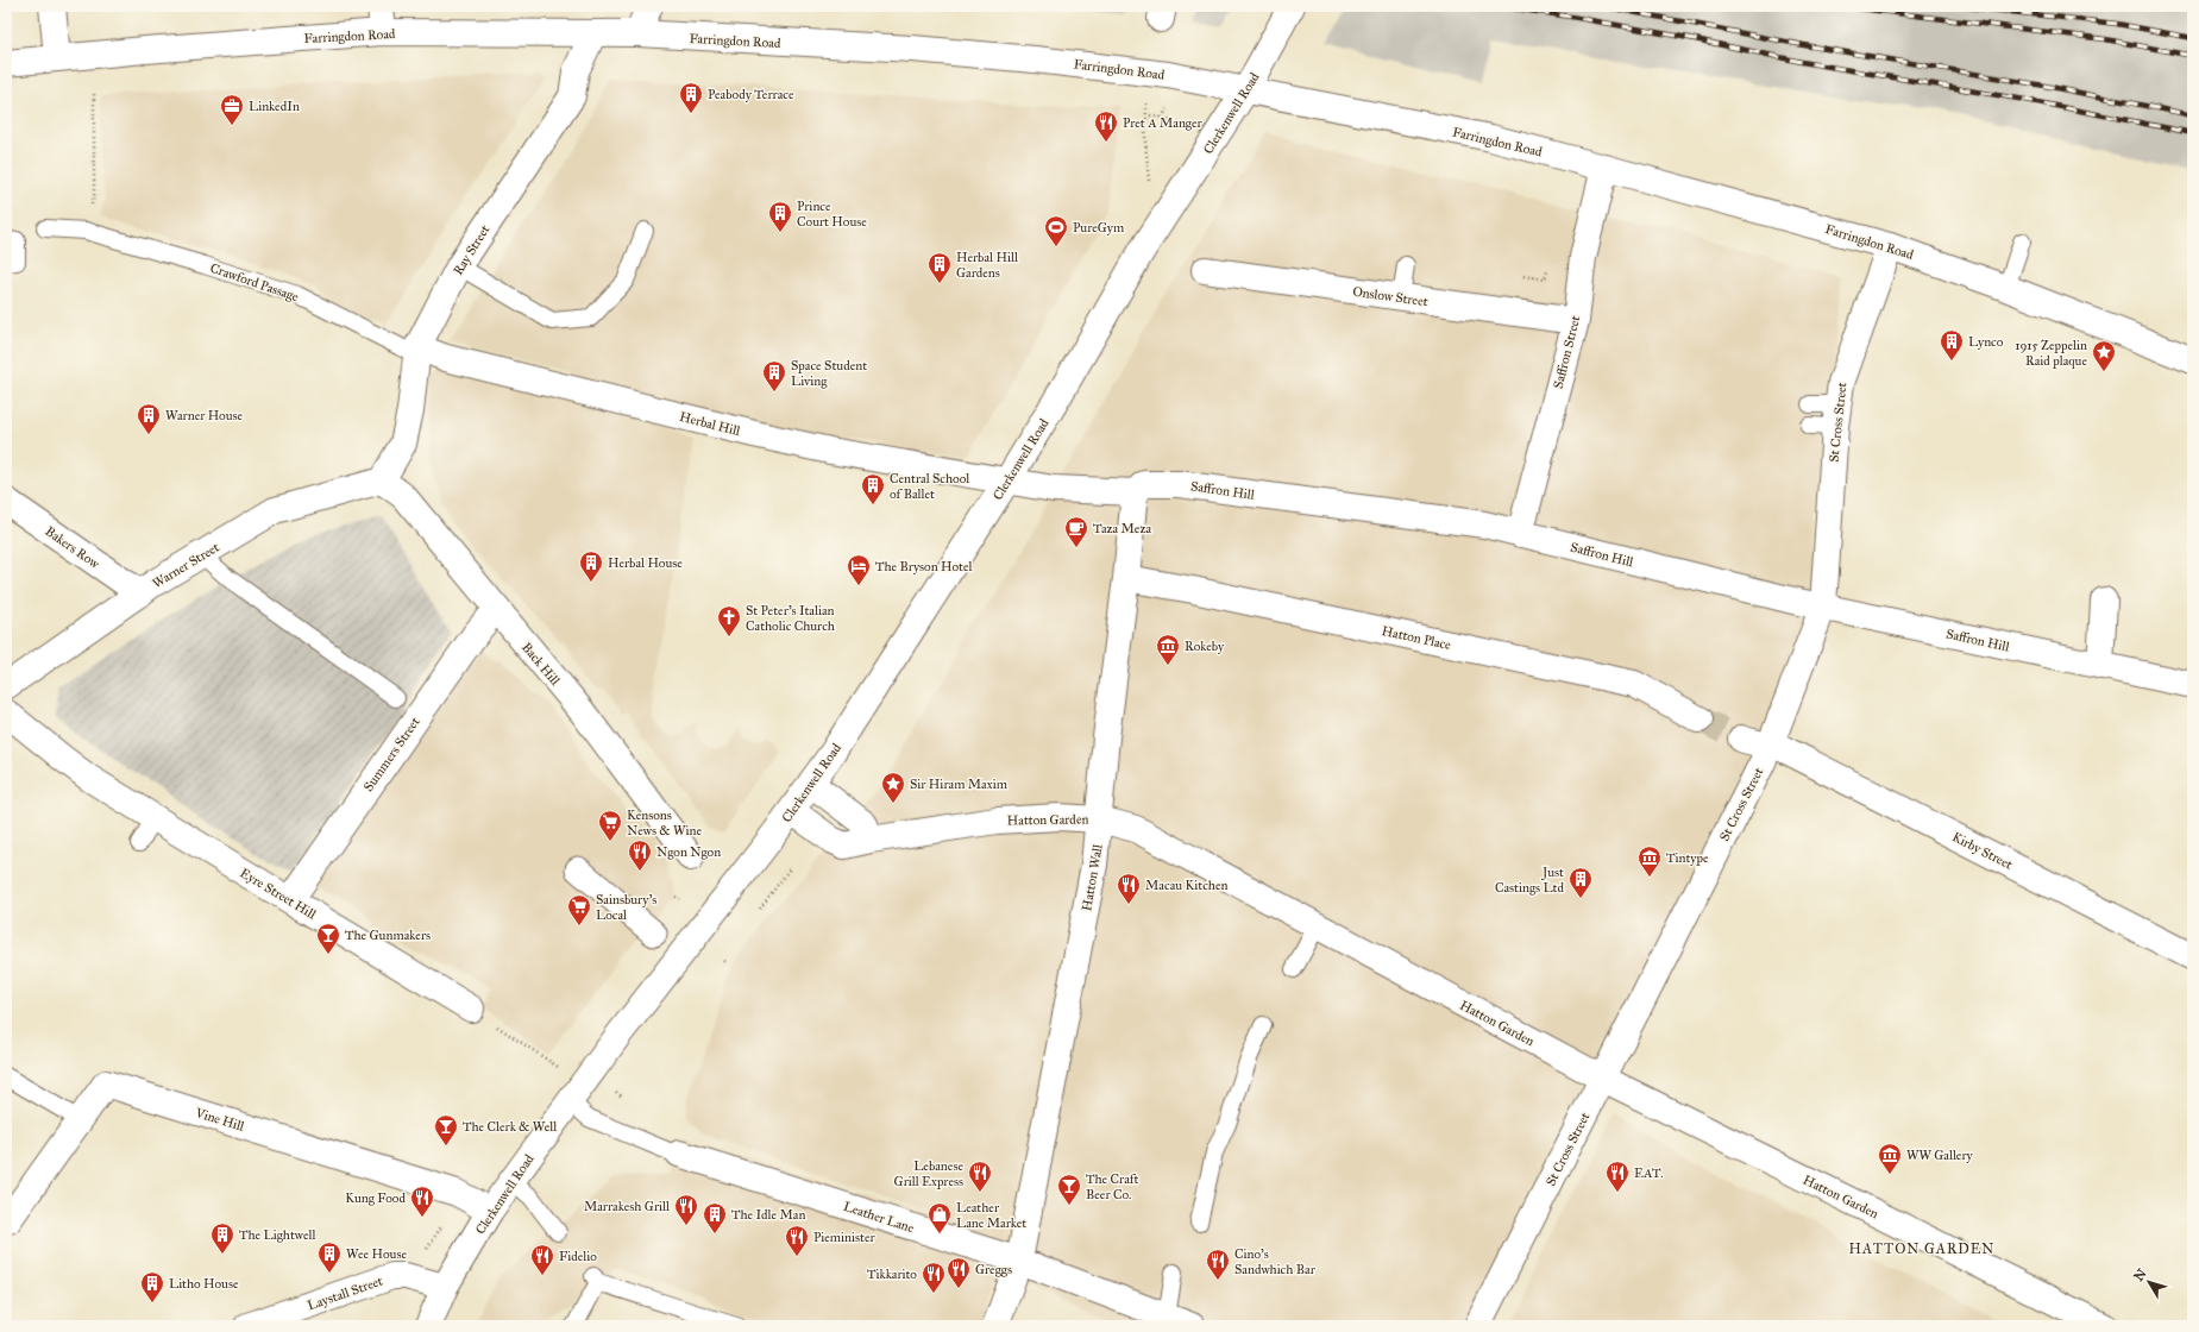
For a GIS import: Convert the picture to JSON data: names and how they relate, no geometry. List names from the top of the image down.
{
  "streets": {
    "street": [
      "Farringdon Road",
      "Clerkenwell Road",
      "Ray Street",
      "Onslow Street",
      "Saffron Street",
      "St Cross Street",
      "Herbal Hill",
      "Saffron Hill",
      "Bakers Row",
      "Warner Street",
      "Hatton Place",
      "Back Hill",
      "Summers Street",
      "Hatton Garden",
      "Kirby Street",
      "Hatton Wall",
      "Eyre Street Hill",
      "Vine Hill",
      "Leather Lane",
      "Laystall Street"
    ],
    "lane": ["Crawford Passage"]
  },
  "crossings": [
    ["Farringdon Road", "Clerkenwell Road"],
    ["Farringdon Road", "Ray Street"],
    ["Farringdon Road", "Saffron Street"],
    ["Farringdon Road", "St Cross Street"],
    ["Clerkenwell Road", "Herbal Hill"],
    ["Clerkenwell Road", "Saffron Hill"],
    ["Clerkenwell Road", "Hatton Garden"],
    ["Clerkenwell Road", "Vine Hill"],
    ["Clerkenwell Road", "Leather Lane"],
    ["Clerkenwell Road", "Laystall Street"],
    ["Ray Street", "Crawford Passage"],
    ["Ray Street", "Herbal Hill"],
    ["Ray Street", "Warner Street"],
    ["Ray Street", "Back Hill"],
    ["Crawford Passage", "Herbal Hill"],
    ["Onslow Street", "Saffron Street"],
    ["Saffron Street", "Saffron Hill"],
    ["St Cross Street", "Saffron Hill"],
    ["St Cross Street", "Hatton Garden"],
    ["St Cross Street", "Kirby Street"],
    ["Herbal Hill", "Saffron Hill"],
    ["Saffron Hill", "Hatton Wall"],
    ["Bakers Row", "Warner Street"],
    ["Warner Street", "Back Hill"],
    ["Hatton Place", "Hatton Wall"],
    ["Back Hill", "Summers Street"],
    ["Summers Street", "Eyre Street Hill"],
    ["Hatton Garden", "Hatton Wall"],
    ["Hatton Wall", "Leather Lane"]
  ],
  "districts": ["HATTON GARDEN"],
  "places": {
    "building": [
      "Peabody Terrace",
      "Prince Court House",
      "Herbal Hill Gardens",
      "Lynco",
      "Space Student Living",
      "Warner House",
      "Central School of Ballet",
      "Herbal House",
      "Just Castings Ltd",
      "The Idle Man",
      "The Lightwell",
      "Wee House",
      "Litho House"
    ],
    "office": ["LinkedIn"],
    "restaurant": [
      "Pret A Manger",
      "Ngon Ngon",
      "Macau Kitchen",
      "Lebanese Grill Express",
      "EAT.",
      "Kung Food",
      "Marrakesh Grill",
      "Pieminister",
      "Fidelio",
      "Cino's Sandwhich Bar",
      "Greggs",
      "Tikkarito"
    ],
    "sports": ["PureGym"],
    "place": ["1915 Zeppelin Raid plaque", "Sir Hiram Maxim"],
    "cafe": ["Taza Meza"],
    "hotel": ["The Bryson Hotel"],
    "church": ["St Peter's Italian Catholic Church"],
    "museum": ["Rokeby", "Tintype", "WW Gallery"],
    "supermarket": ["Kensons News & Wine", "Sainsbury's Local"],
    "bar": ["The Gunmakers", "The Clerk & Well", "The Craft Beer Co."],
    "shop": ["Leather Lane Market"]
  },
  "north": "top left"
}
